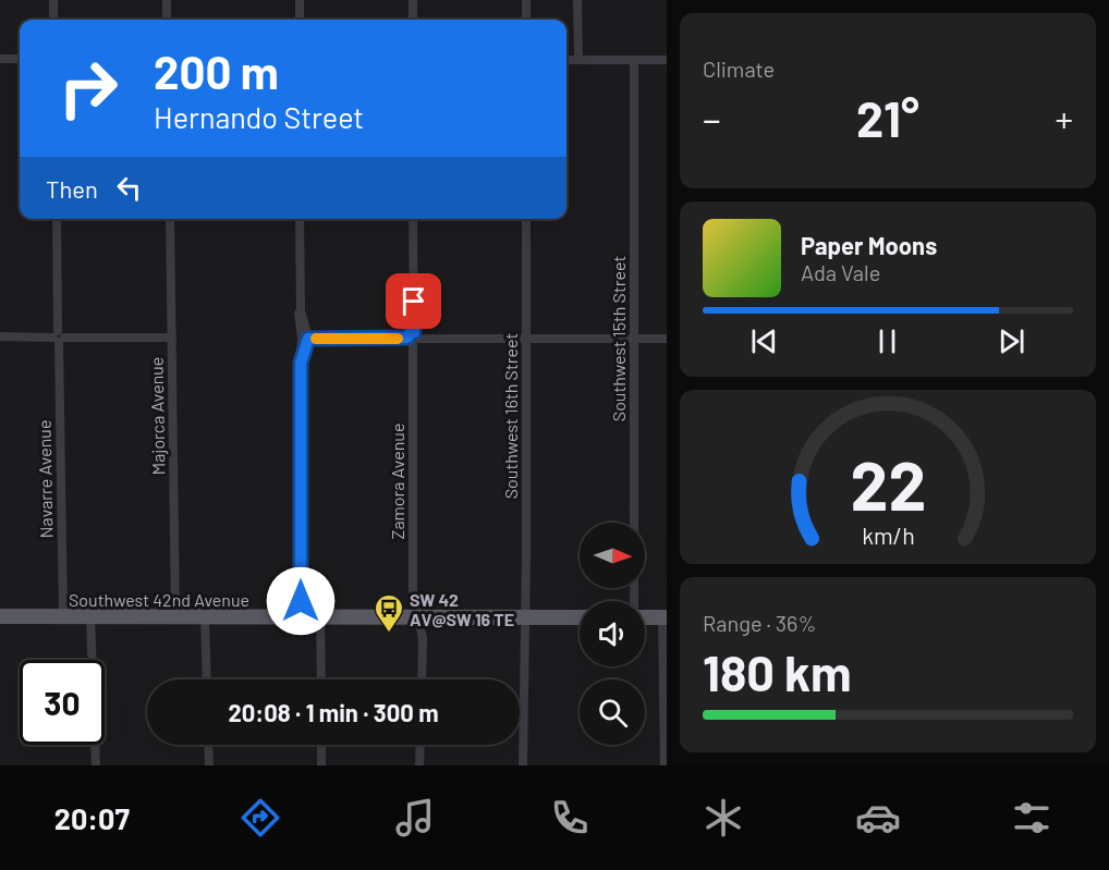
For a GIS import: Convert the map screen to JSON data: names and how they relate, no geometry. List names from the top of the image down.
{
  "streets": {
    "main road": ["Southwest 42nd Avenue"],
    "street": [
      "Southwest 15th Street",
      "Majorca Avenue",
      "Southwest 16th Street",
      "Navarre Avenue",
      "Zamora Avenue"
    ]
  },
  "crossings": [
    ["Majorca Avenue", "Southwest 42nd Avenue"],
    ["Southwest 16th Street", "Southwest 42nd Avenue"],
    ["Navarre Avenue", "Southwest 42nd Avenue"],
    ["Zamora Avenue", "Southwest 42nd Avenue"]
  ],
  "places": {
    "bus stop": ["SW 42 AV@SW 16 TE"]
  },
  "north": "right",
  "page": {
    "tile": [
      "Climate",
      ["Range · 36%", "180 km"]
    ],
    "turn": ["200 m", "Hernando Street"],
    "heat": ["−", "21°", "+"],
    "then": "Then",
    "song": ["Paper Moons", "Ada Vale"],
    "limit": "30",
    "trip": "20:08 · 1 min · 300 m",
    "tabs": "20:07",
    "gauge": ["22", "km/h"]
  }
}
